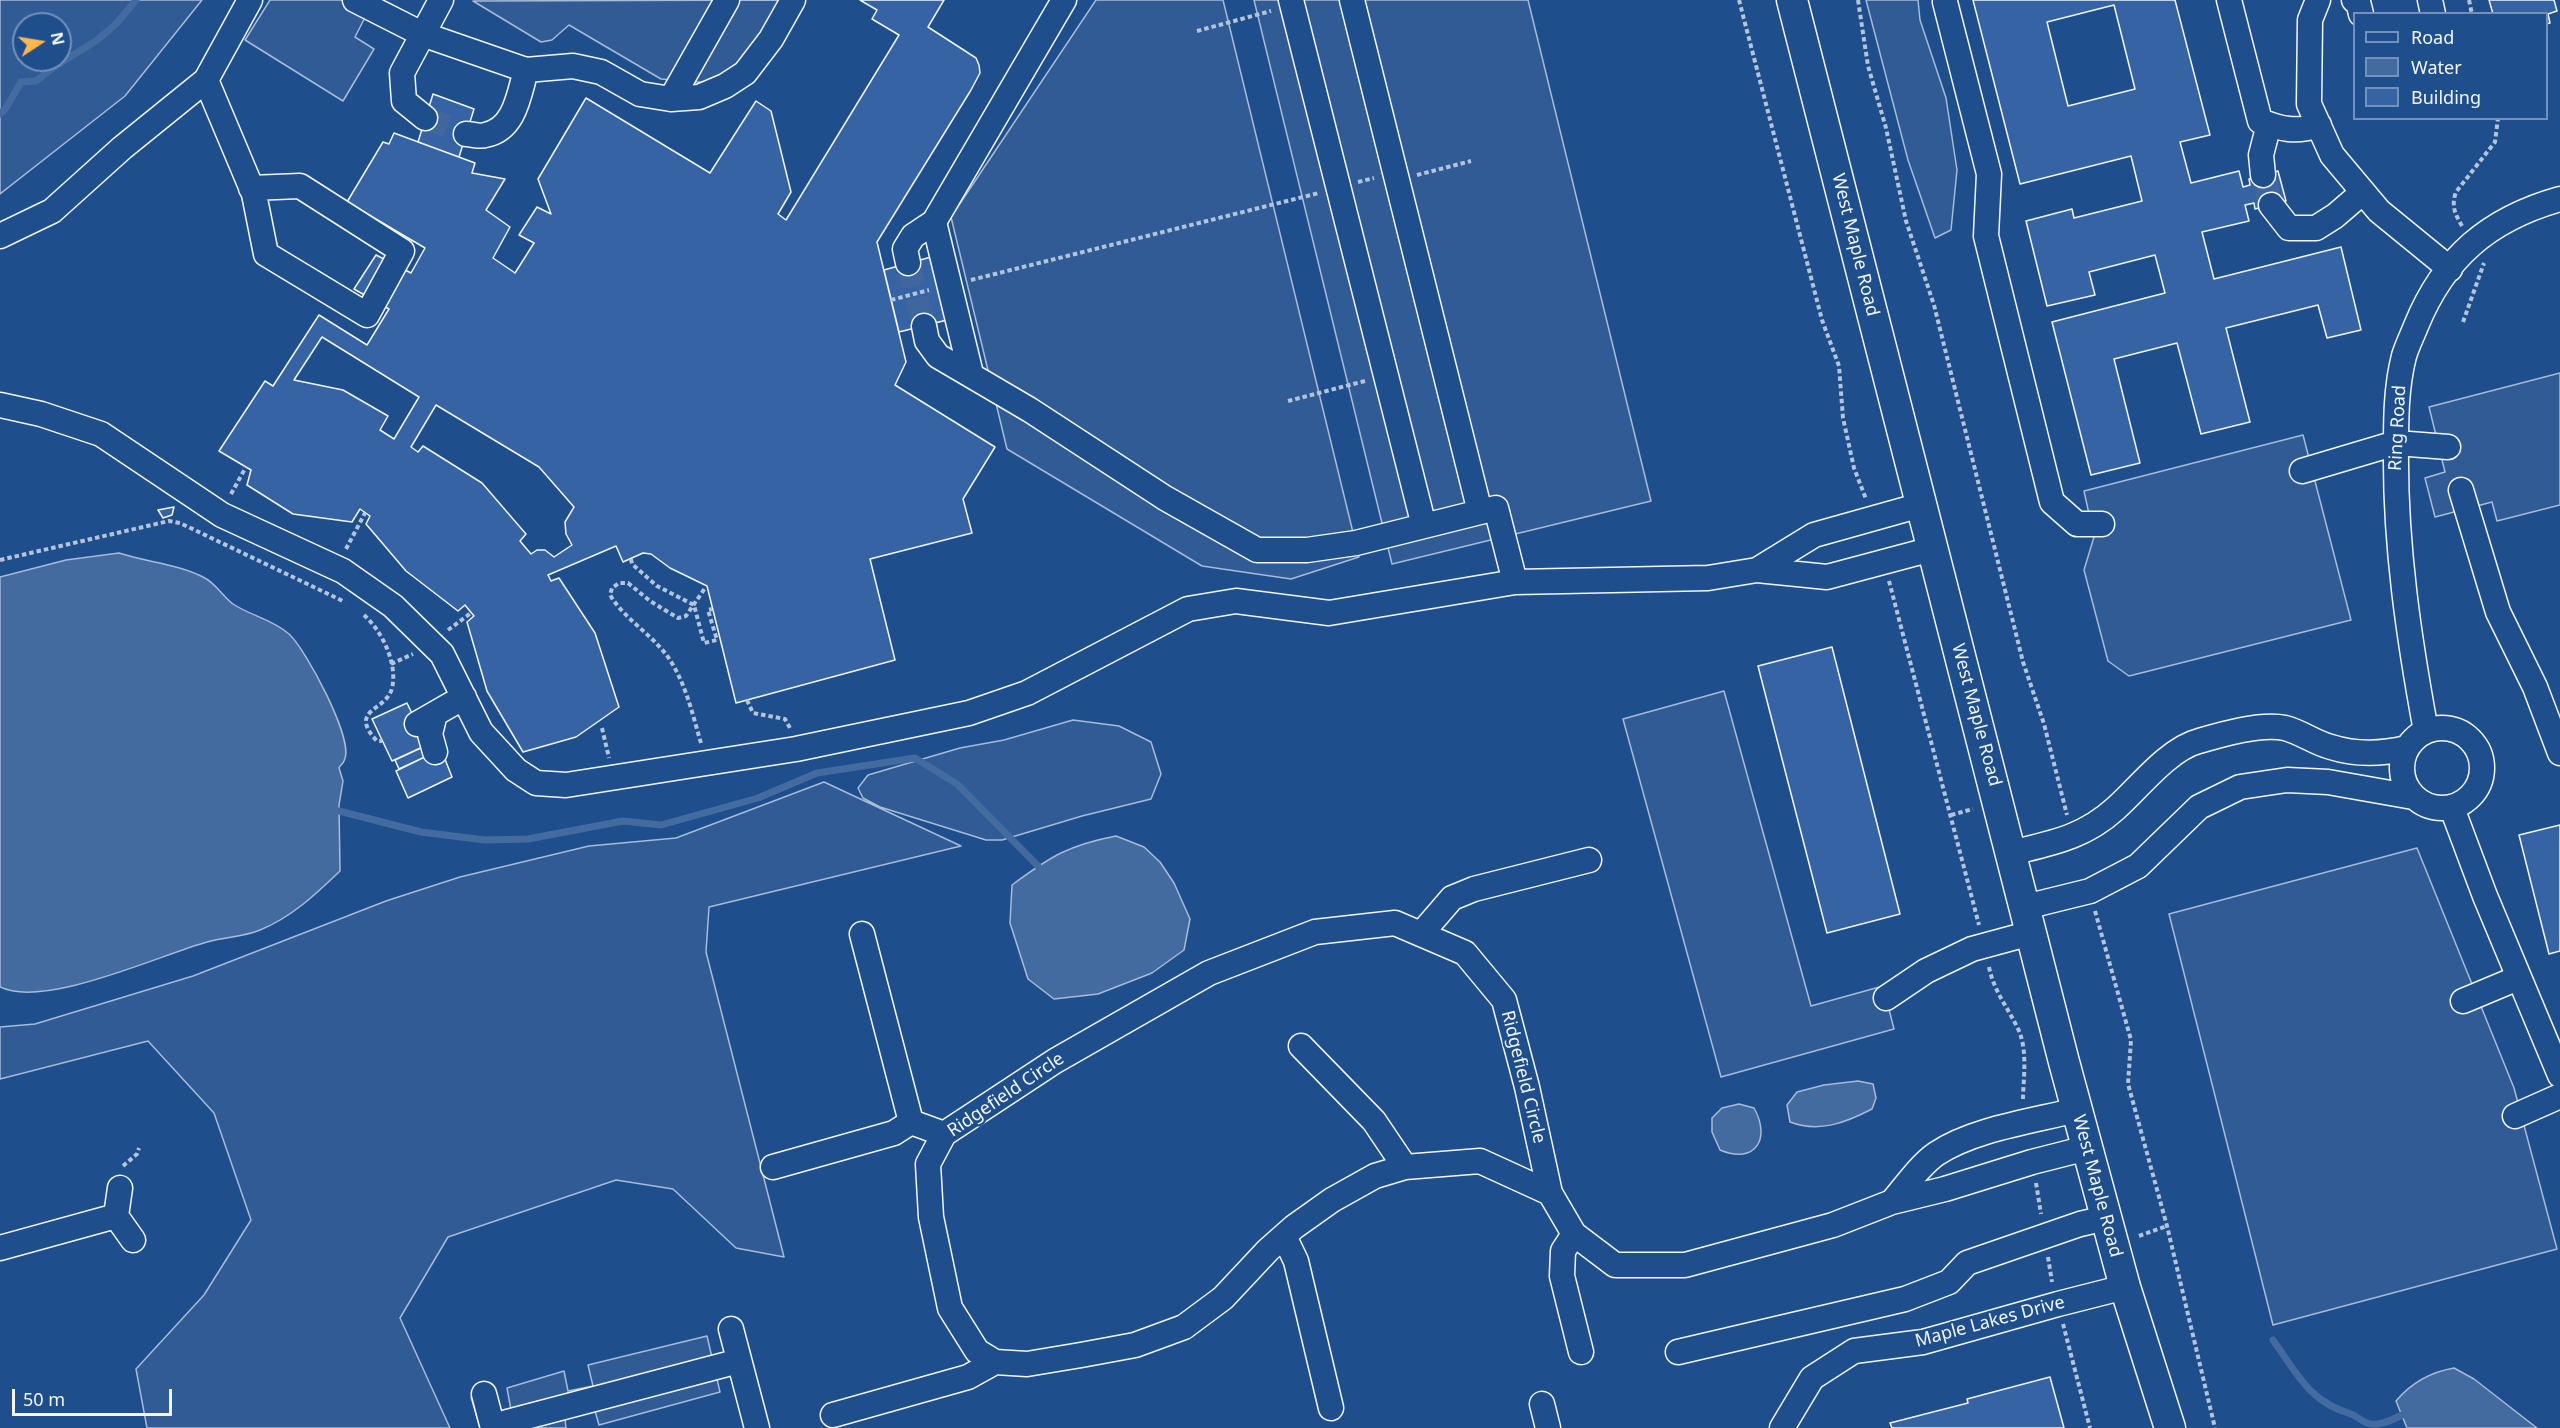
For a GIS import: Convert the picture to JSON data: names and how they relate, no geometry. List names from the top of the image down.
{
  "streets": {
    "main road": ["West Maple Road"],
    "street": ["Ring Road", "Ridgefield Circle", "Maple Lakes Drive"]
  },
  "crossings": [
    ["West Maple Road", "Ridgefield Circle"],
    ["West Maple Road", "Maple Lakes Drive"]
  ],
  "legend": ["Road", "Water", "Building"],
  "scale_bar": "50 m",
  "north": "right"
}
